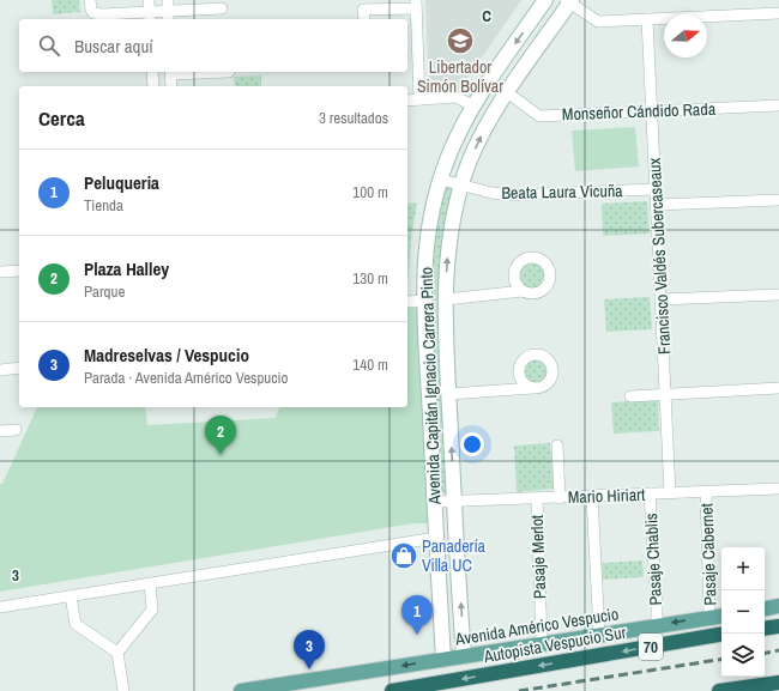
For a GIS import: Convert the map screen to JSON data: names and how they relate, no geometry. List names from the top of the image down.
{
  "streets": {
    "highway": ["Autopista Vespucio Sur", "70"],
    "main road": ["Avenida Américo Vespucio"],
    "street": [
      "Monseñor Cándido Rada",
      "Beata Laura Vicuña",
      "Francisco Valdés Subercaseaux",
      "Avenida Capitán Ignacio Carrera Pinto",
      "Mario Hiriart",
      "Pasaje Cabernet",
      "Pasaje Merlot",
      "Pasaje Chablis"
    ]
  },
  "crossings": [
    ["Monseñor Cándido Rada", "Francisco Valdés Subercaseaux"],
    ["Monseñor Cándido Rada", "Avenida Capitán Ignacio Carrera Pinto"],
    ["Beata Laura Vicuña", "Francisco Valdés Subercaseaux"],
    ["Beata Laura Vicuña", "Avenida Capitán Ignacio Carrera Pinto"],
    ["Francisco Valdés Subercaseaux", "Mario Hiriart"],
    ["Avenida Capitán Ignacio Carrera Pinto", "Mario Hiriart"],
    ["Avenida Capitán Ignacio Carrera Pinto", "Avenida Américo Vespucio"],
    ["Mario Hiriart", "Pasaje Cabernet"],
    ["Mario Hiriart", "Pasaje Merlot"],
    ["Mario Hiriart", "Pasaje Chablis"],
    ["Pasaje Cabernet", "Avenida Américo Vespucio"],
    ["Pasaje Merlot", "Avenida Américo Vespucio"],
    ["Pasaje Chablis", "Avenida Américo Vespucio"]
  ],
  "one_way": ["Avenida Américo Vespucio", "Autopista Vespucio Sur"],
  "places": {
    "school or university": ["Libertador Simón Bolívar"],
    "shop": ["Panadería Villa UC"]
  },
  "north": "right",
  "page": {
    "search": "Buscar aquí",
    "heading": ["Cerca", "3 resultados"],
    "list": [
      {
        "mark": "1",
        "name": "Peluqueria",
        "note": "Tienda",
        "value": "100 m"
      },
      {
        "mark": "2",
        "name": "Plaza Halley",
        "note": "Parque",
        "value": "130 m"
      },
      {
        "mark": "3",
        "name": "Madreselvas / Vespucio",
        "note": "Parada · Avenida Américo Vespucio",
        "value": "140 m"
      }
    ],
    "pins": ["2", "1", "3"],
    "map_buttons": ["+", "−"]
  },
  "grid": {
    "columns": ["C"],
    "rows": ["3"]
  }
}
